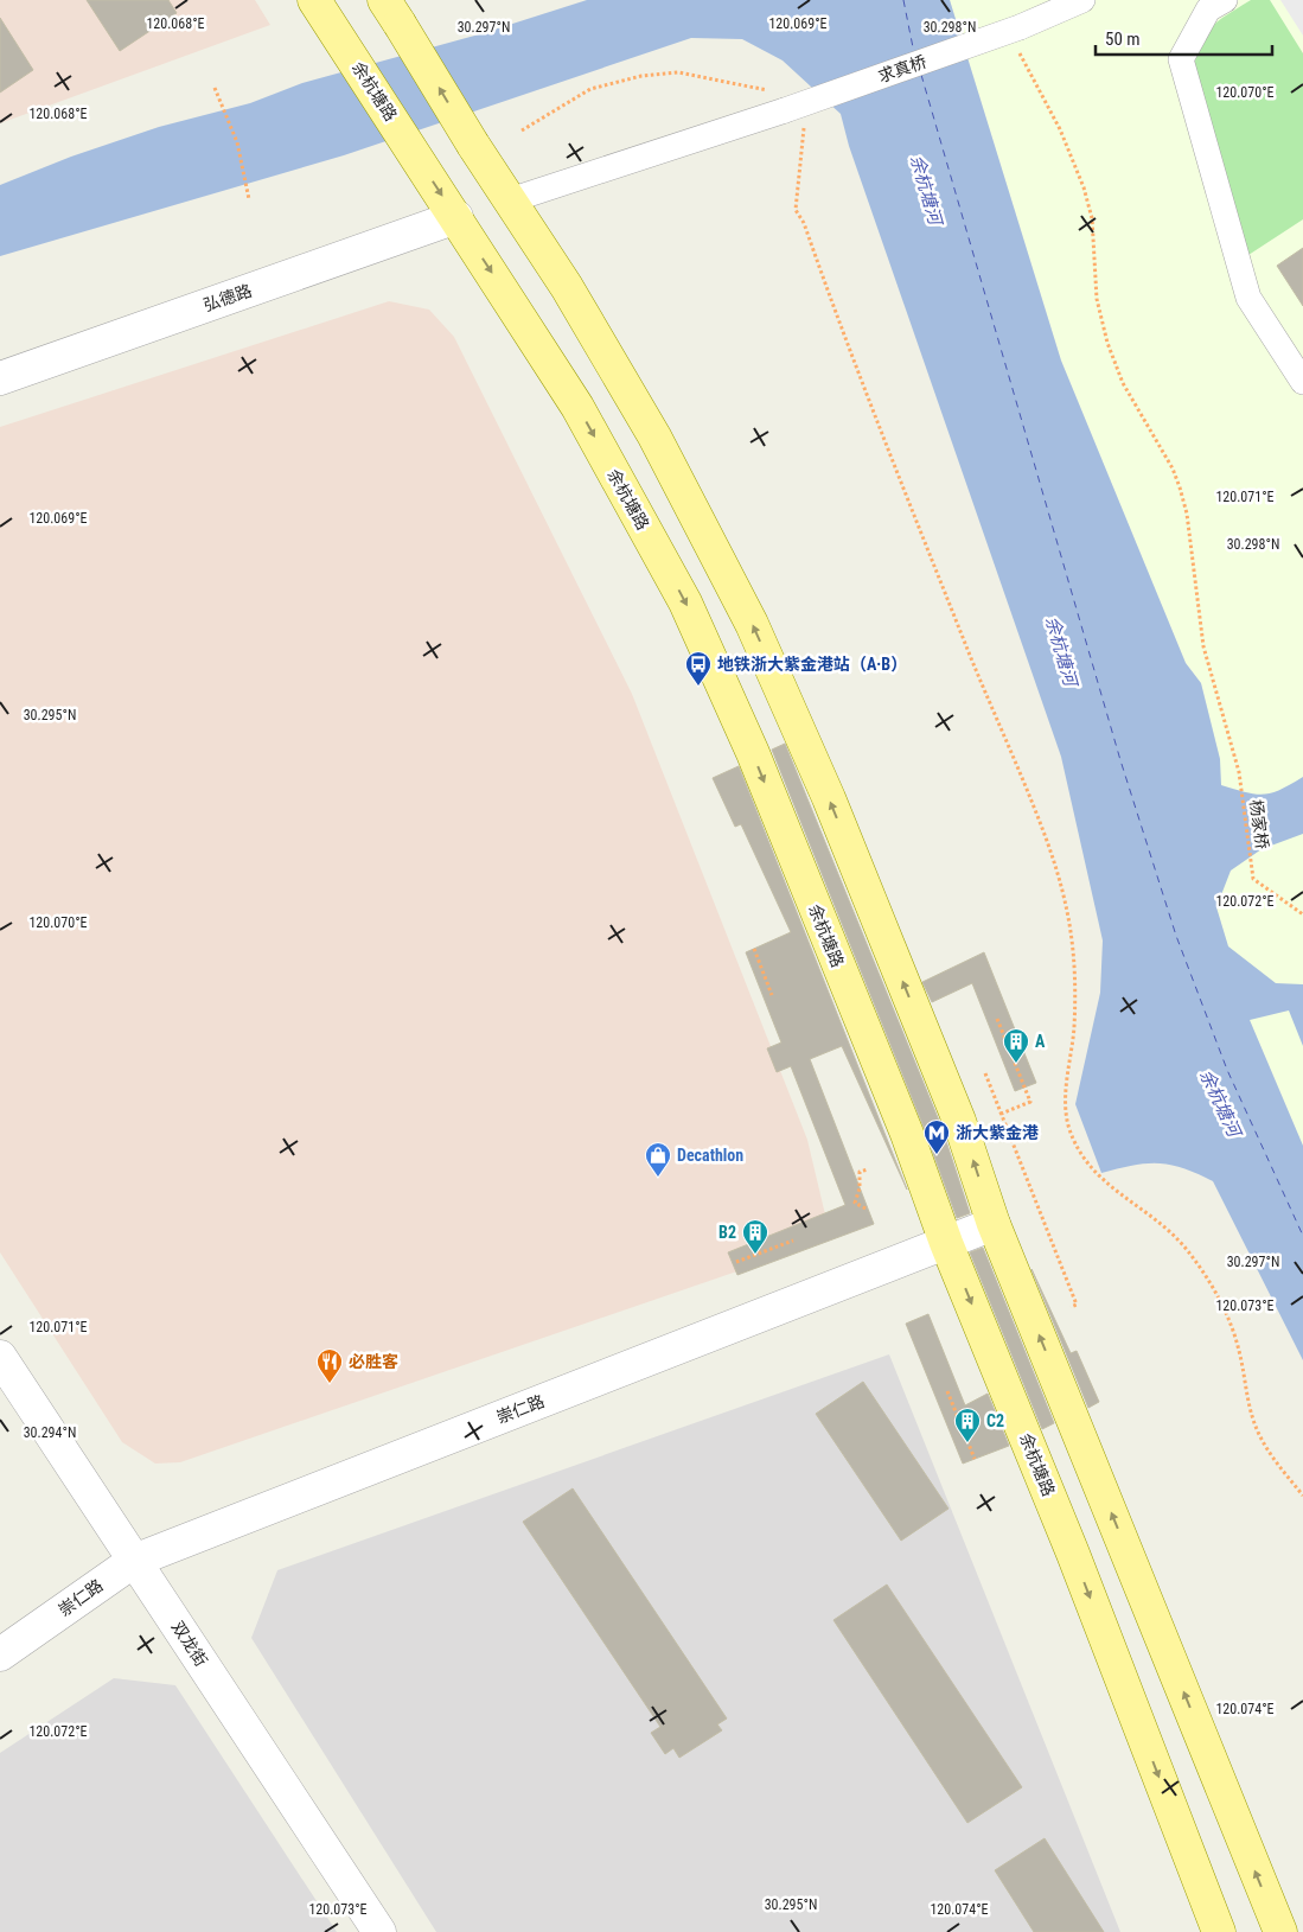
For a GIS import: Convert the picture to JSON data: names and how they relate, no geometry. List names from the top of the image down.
{
  "streets": {
    "main road": ["余杭塘路"],
    "street": [
      "求真桥",
      "弘德路",
      "崇仁路",
      "双龙街"
    ],
    "path": ["杨家桥"]
  },
  "crossings": [
    ["求真桥", "杨家桥"],
    ["余杭塘路", "弘德路"],
    ["余杭塘路", "崇仁路"],
    ["崇仁路", "双龙街"]
  ],
  "water": ["余杭塘河"],
  "places": {
    "bus stop": ["地铁浙大紫金港站（A·B）"],
    "building": ["A", "B2", "C2"],
    "metro station": ["浙大紫金港"],
    "shop": ["Decathlon"],
    "restaurant": ["必胜客"]
  },
  "scale_bar": "50 m",
  "coordinates": [
    "120.068°E",
    "120.069°E",
    "30.298°N",
    "30.297°N",
    "120.070°E",
    "120.071°E",
    "30.295°N",
    "120.072°E",
    "120.073°E",
    "30.294°N",
    "120.074°E"
  ]
}
